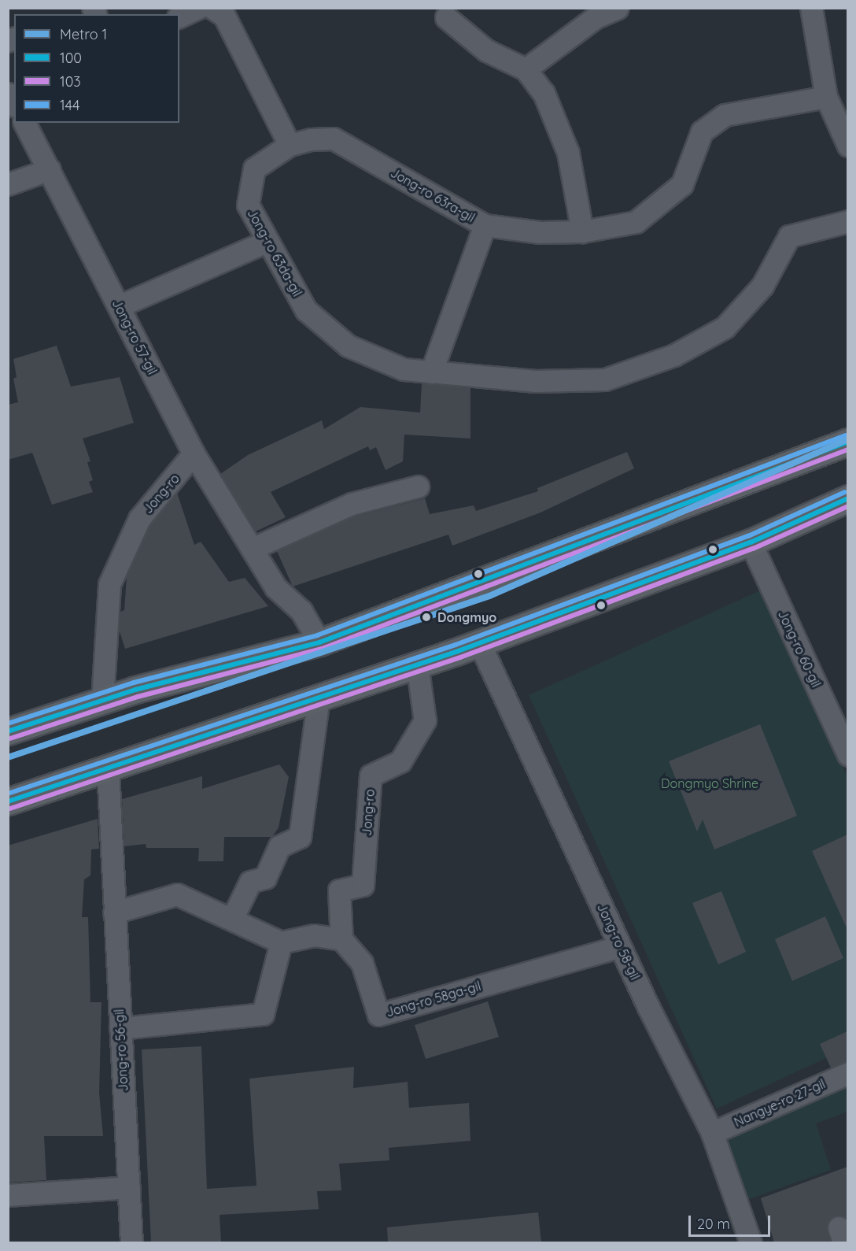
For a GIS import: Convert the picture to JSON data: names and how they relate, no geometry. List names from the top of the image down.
{
  "streets": {
    "street": [
      "Jong-ro 63ra-gil",
      "Jong-ro 63da-gil",
      "Jong-ro 57-gil",
      "Jong-ro",
      "Jong-ro 60-gil",
      "Jong-ro 58-gil",
      "Jong-ro 58ga-gil",
      "Jong-ro 56-gil",
      "Nangye-ro 27-gil"
    ]
  },
  "crossings": [
    ["Jong-ro 63ra-gil", "Jong-ro 63da-gil"],
    ["Jong-ro 57-gil", "Jong-ro"],
    ["Jong-ro", "Jong-ro 58ga-gil"],
    ["Jong-ro 58-gil", "Jong-ro 58ga-gil"],
    ["Jong-ro 58-gil", "Nangye-ro 27-gil"]
  ],
  "parks": ["Dongmyo Shrine"],
  "places": ["Dongmyo"],
  "lines": [
    "transit line 144",
    "metro line 1",
    "transit line 100",
    "transit line 103"
  ],
  "legend": [
    "Metro 1",
    "100",
    "103",
    "144"
  ],
  "scale_bar": "20 m"
}
